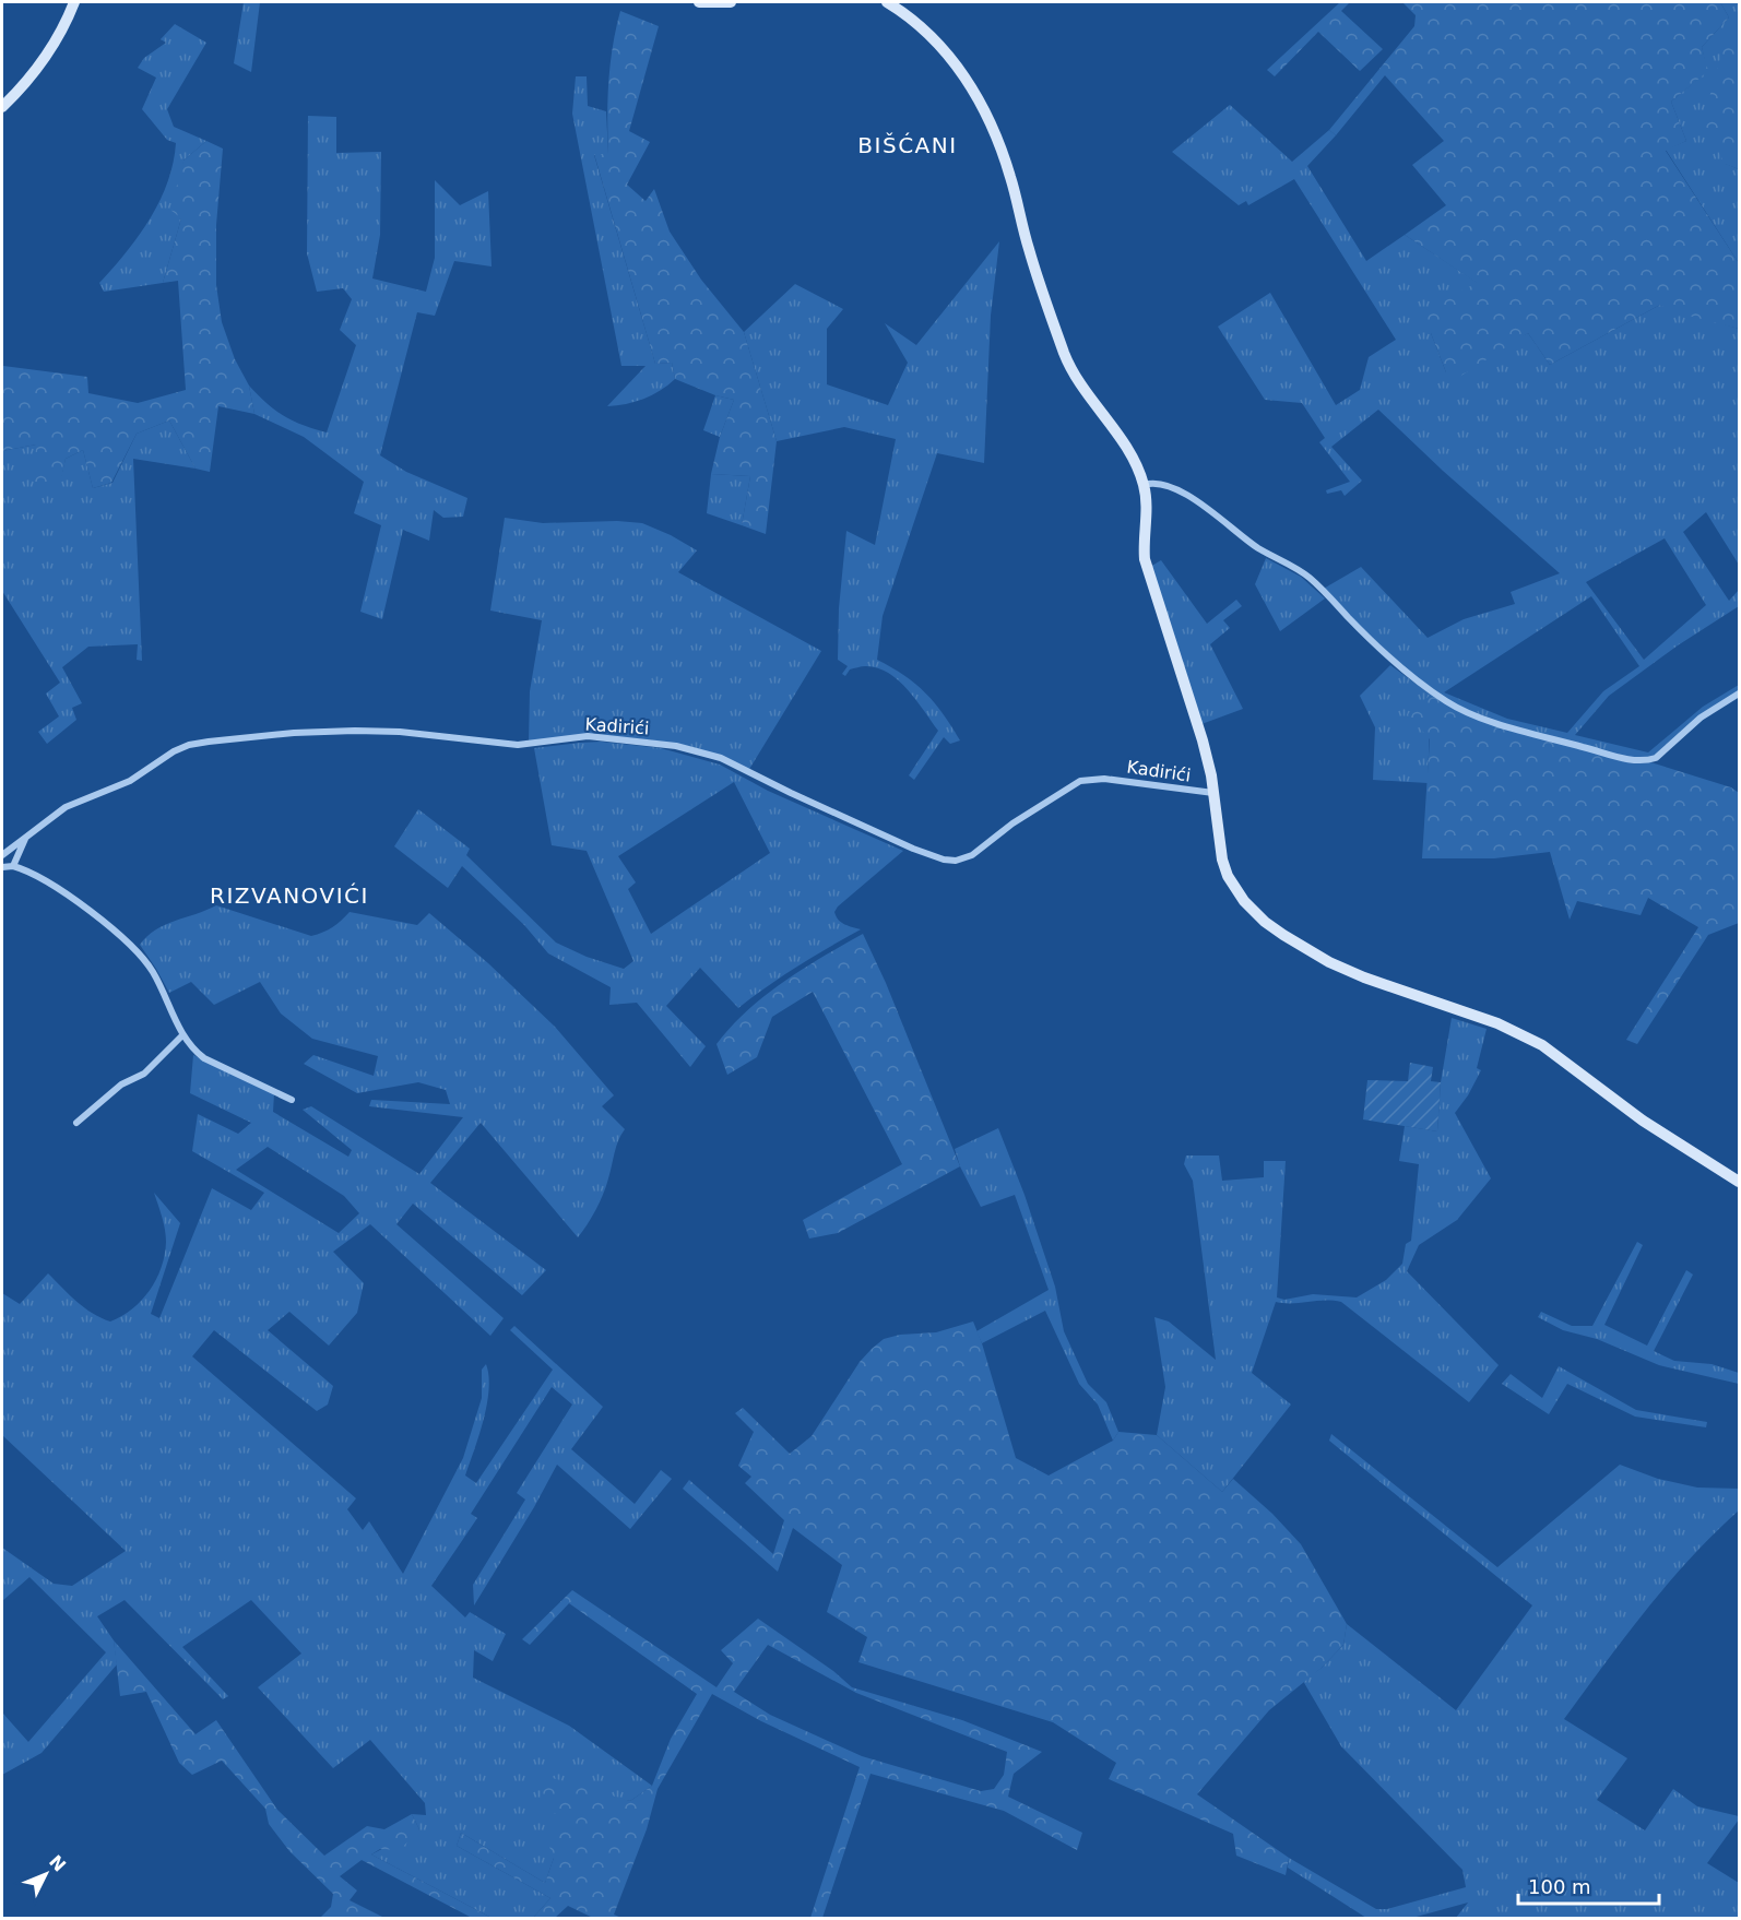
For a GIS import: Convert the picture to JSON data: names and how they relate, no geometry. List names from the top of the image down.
{
  "streets": {
    "street": ["Kadirići"]
  },
  "districts": ["BIŠĆANI", "RIZVANOVIĆI"],
  "scale_bar": "100 m",
  "north": "top right"
}
